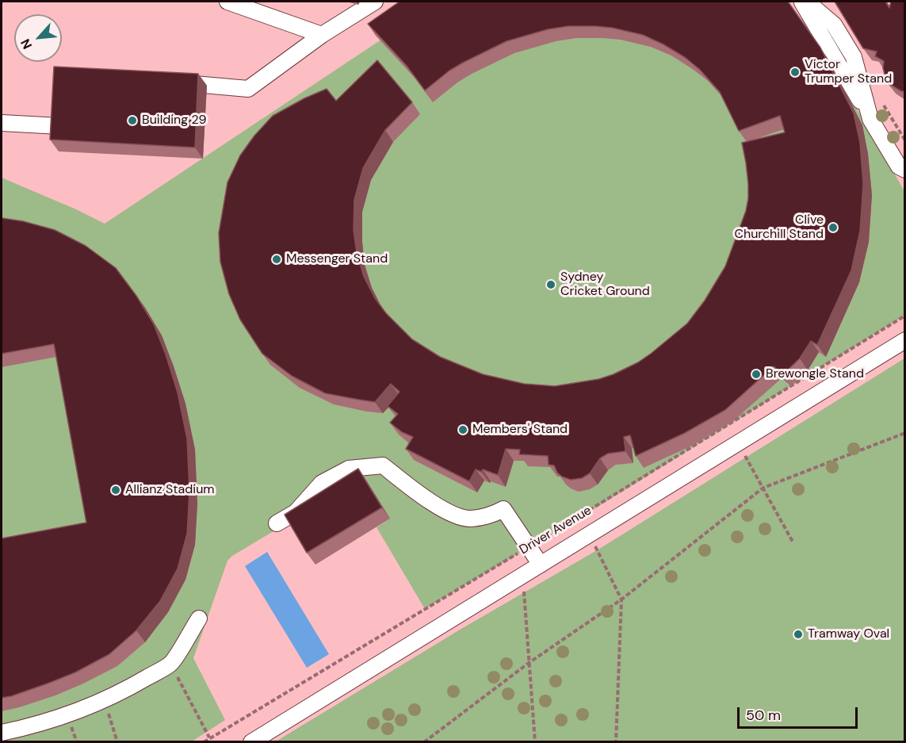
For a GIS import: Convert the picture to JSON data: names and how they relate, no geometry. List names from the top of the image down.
{
  "streets": {
    "street": ["Driver Avenue"]
  },
  "places": [
    "Victor Trumper Stand",
    "Building 29",
    "Clive Churchill Stand",
    "Messenger Stand",
    "Sydney Cricket Ground",
    "Brewongle Stand",
    "Members' Stand",
    "Allianz Stadium",
    "Tramway Oval"
  ],
  "scale_bar": "50 m",
  "north": "bottom left"
}
